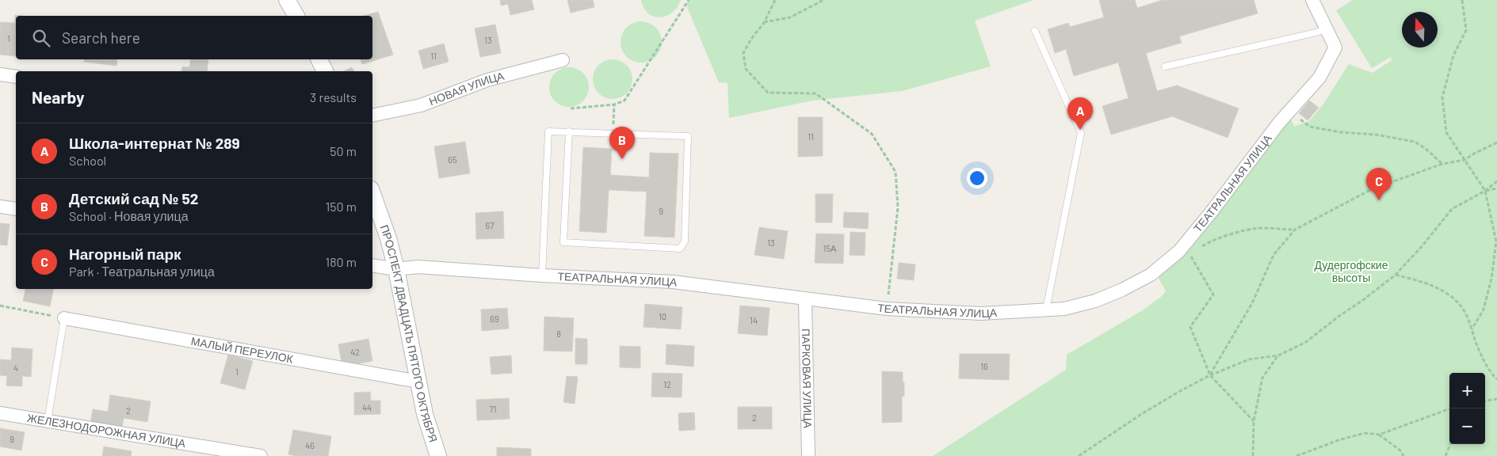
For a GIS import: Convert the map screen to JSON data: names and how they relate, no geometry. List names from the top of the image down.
{
  "streets": {
    "street": [
      "НОВАЯ УЛИЦА",
      "ТЕАТРАЛЬНАЯ УЛИЦА",
      "ПРОСПЕКТ ДВАДЦАТЬ ПЯТОГО ОКТЯБРЯ",
      "МАЛЫЙ ПЕРЕУЛОК",
      "ПАРКОВАЯ УЛИЦА",
      "ЖЕЛЕЗНОДОРОЖНАЯ УЛИЦА"
    ]
  },
  "crossings": [
    ["ТЕАТРАЛЬНАЯ УЛИЦА", "ПРОСПЕКТ ДВАДЦАТЬ ПЯТОГО ОКТЯБРЯ"],
    ["ТЕАТРАЛЬНАЯ УЛИЦА", "ПАРКОВАЯ УЛИЦА"],
    ["ПРОСПЕКТ ДВАДЦАТЬ ПЯТОГО ОКТЯБРЯ", "МАЛЫЙ ПЕРЕУЛОК"]
  ],
  "parks": ["Дудергофские высоты"],
  "house_numbers": [
    "1",
    "13",
    "11",
    "11",
    "65",
    "9",
    "67",
    "13",
    "15А",
    "10",
    "69",
    "14",
    "8",
    "42",
    "16",
    "4",
    "1",
    "12",
    "44",
    "71",
    "2",
    "2",
    "9",
    "46"
  ],
  "north": "top",
  "page": {
    "search": "Search here",
    "heading": ["Nearby", "3 results"],
    "pins": ["A", "B", "C"],
    "list": [
      {
        "mark": "A",
        "name": "Школа-интернат № 289",
        "note": "School",
        "value": "50 m"
      },
      {
        "mark": "B",
        "name": "Детский сад № 52",
        "note": "School · Новая улица",
        "value": "150 m"
      },
      {
        "mark": "C",
        "name": "Нагорный парк",
        "note": "Park · Театральная улица",
        "value": "180 m"
      }
    ],
    "map_buttons": ["+", "−"]
  }
}
